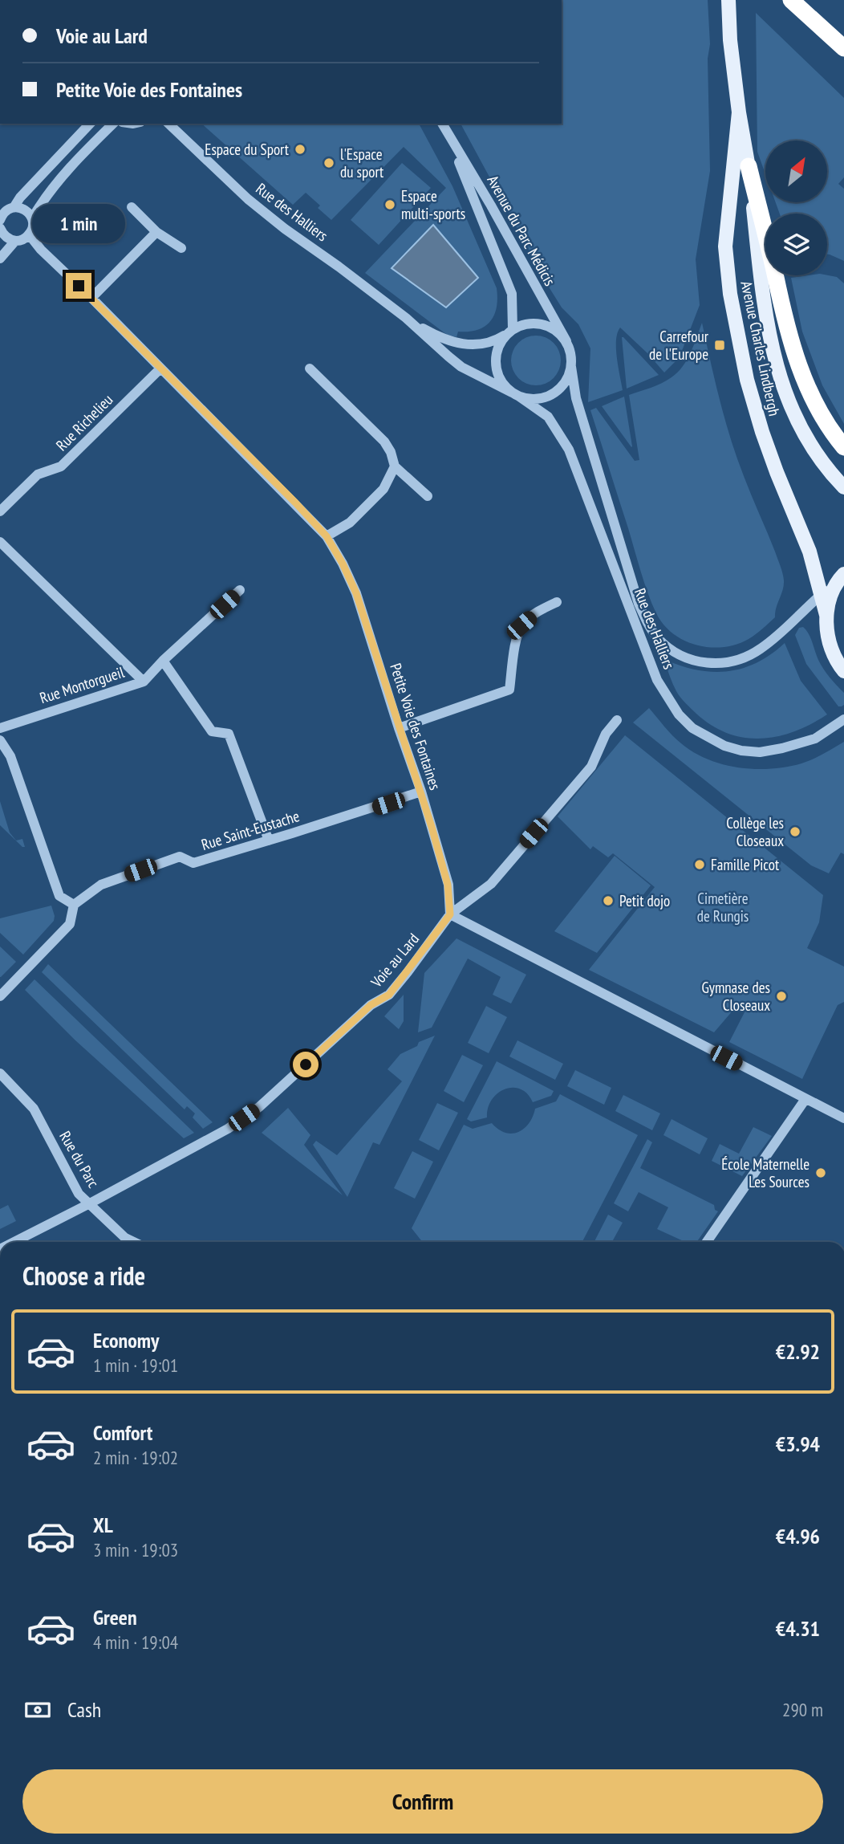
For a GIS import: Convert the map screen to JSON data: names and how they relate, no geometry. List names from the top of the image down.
{
  "streets": {
    "main road": ["Avenue Charles Lindbergh"],
    "street": [
      "Rue des Halliers",
      "Avenue du Parc Médicis",
      "Rue Richelieu",
      "Rue Montorgueil",
      "Petite Voie des Fontaines",
      "Rue Saint-Eustache",
      "Voie au Lard",
      "Rue du Parc"
    ]
  },
  "crossings": [
    ["Rue des Halliers", "Avenue du Parc Médicis"],
    ["Rue des Halliers", "Avenue Charles Lindbergh"],
    ["Rue Richelieu", "Petite Voie des Fontaines"],
    ["Petite Voie des Fontaines", "Rue Saint-Eustache"],
    ["Petite Voie des Fontaines", "Voie au Lard"],
    ["Voie au Lard", "Rue du Parc"]
  ],
  "parks": ["Cimetière de Rungis"],
  "places": {
    "other": [
      "Espace du Sport",
      "l'Espace du sport",
      "Espace multi-sports",
      "Collège les Closeaux",
      "Famille Picot",
      "Petit dojo",
      "Gymnase des Closeaux",
      "École Maternelle Les Sources"
    ],
    "transit": ["Carrefour de l'Europe"]
  },
  "north": "top right",
  "page": {
    "banner": ["Voie au Lard", "Petite Voie des Fontaines"],
    "bubble": "1 min",
    "heading": "Choose a ride",
    "list": [
      {
        "name": "Economy",
        "note": "1 min · 19:01",
        "value": "€2.92"
      },
      {
        "name": "Comfort",
        "note": "2 min · 19:02",
        "value": "€3.94"
      },
      {
        "name": "XL",
        "note": "3 min · 19:03",
        "value": "€4.96"
      },
      {
        "name": "Green",
        "note": "4 min · 19:04",
        "value": "€4.31"
      }
    ],
    "pay": ["Cash", "290 m"],
    "buttons": "Confirm"
  }
}
